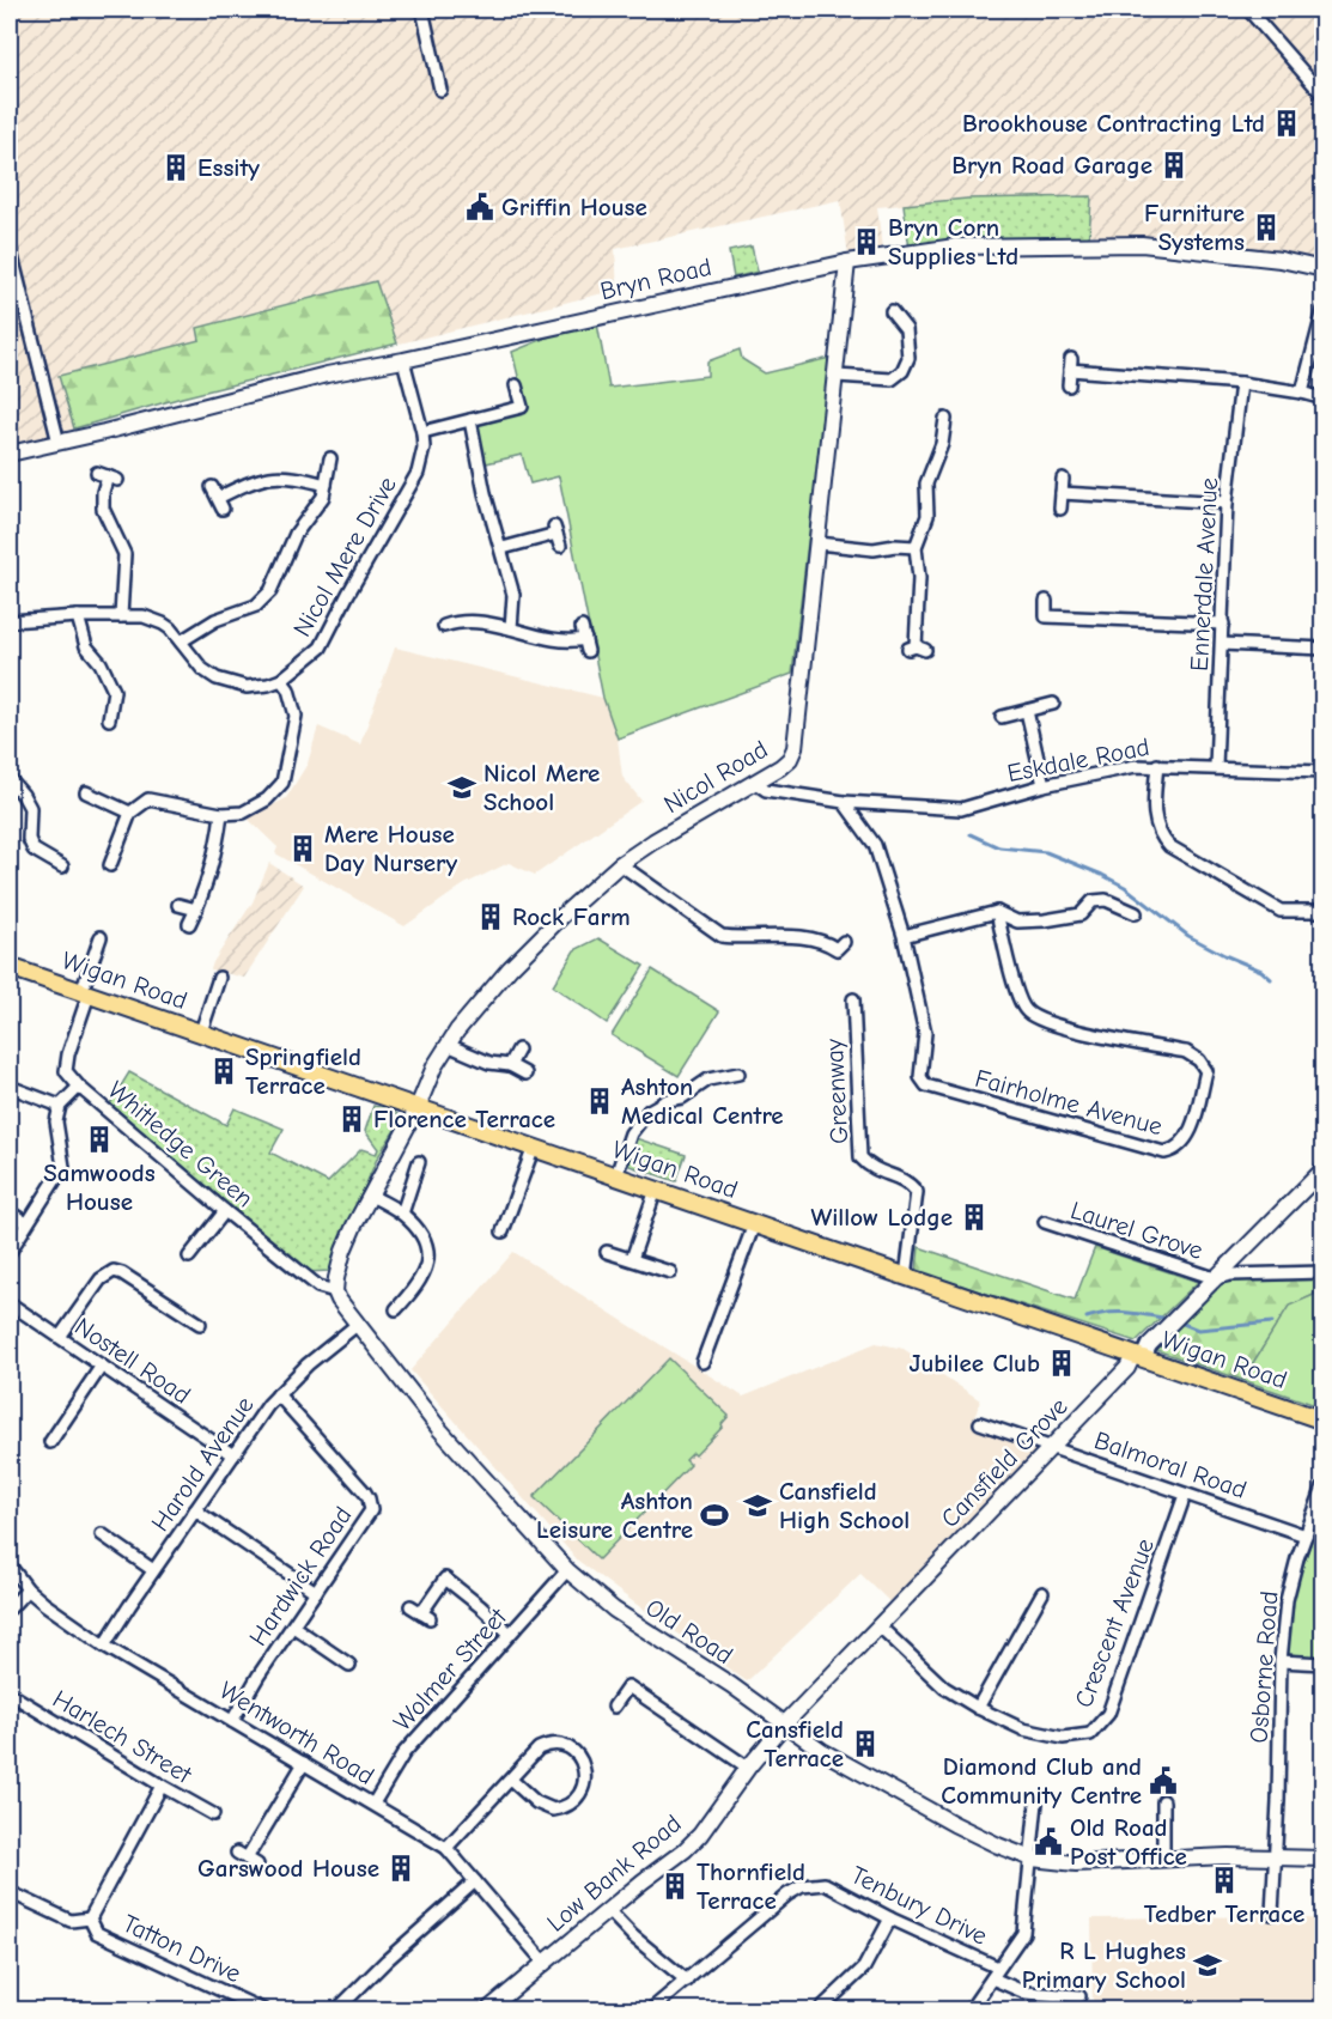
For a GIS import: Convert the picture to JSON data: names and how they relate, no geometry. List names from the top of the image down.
{
  "streets": {
    "main road": ["Wigan Road"],
    "street": [
      "Bryn Road",
      "Nicol Mere Drive",
      "Ennerdale Avenue",
      "Eskdale Road",
      "Nicol Road",
      "Greenway",
      "Fairholme Avenue",
      "Whitledge Green",
      "Laurel Grove",
      "Nostell Road",
      "Cansfield Grove",
      "Harold Avenue",
      "Balmoral Road",
      "Hardwick Road",
      "Crescent Avenue",
      "Old Road",
      "Osborne Road",
      "Wolmer Street",
      "Wentworth Road",
      "Harlech Street",
      "Low Bank Road",
      "Tenbury Drive",
      "Tatton Drive"
    ]
  },
  "crossings": [
    ["Bryn Road", "Nicol Mere Drive"],
    ["Bryn Road", "Nicol Road"],
    ["Ennerdale Avenue", "Eskdale Road"],
    ["Eskdale Road", "Nicol Road"],
    ["Eskdale Road", "Fairholme Avenue"],
    ["Nicol Road", "Wigan Road"],
    ["Wigan Road", "Greenway"],
    ["Wigan Road", "Whitledge Green"],
    ["Wigan Road", "Cansfield Grove"],
    ["Whitledge Green", "Old Road"],
    ["Laurel Grove", "Cansfield Grove"],
    ["Nostell Road", "Harold Avenue"],
    ["Cansfield Grove", "Balmoral Road"],
    ["Cansfield Grove", "Crescent Avenue"],
    ["Cansfield Grove", "Old Road"],
    ["Cansfield Grove", "Low Bank Road"],
    ["Harold Avenue", "Hardwick Road"],
    ["Harold Avenue", "Old Road"],
    ["Harold Avenue", "Wentworth Road"],
    ["Balmoral Road", "Crescent Avenue"],
    ["Balmoral Road", "Osborne Road"],
    ["Hardwick Road", "Wentworth Road"],
    ["Old Road", "Osborne Road"],
    ["Old Road", "Wolmer Street"],
    ["Old Road", "Low Bank Road"],
    ["Wolmer Street", "Wentworth Road"],
    ["Wentworth Road", "Low Bank Road"]
  ],
  "places": {
    "building": [
      "Brookhouse Contracting Ltd",
      "Bryn Road Garage",
      "Essity",
      "Furniture Systems",
      "Bryn Corn Supplies Ltd",
      "Mere House Day Nursery",
      "Rock Farm",
      "Springfield Terrace",
      "Ashton Medical Centre",
      "Florence Terrace",
      "Samwoods House",
      "Willow Lodge",
      "Jubilee Club",
      "Cansfield Terrace",
      "Garswood House",
      "Tedber Terrace",
      "Thornfield Terrace"
    ],
    "public building": ["Griffin House", "Diamond Club and Community Centre", "Old Road Post Office"],
    "school or university": ["Nicol Mere School", "Cansfield High School", "R L Hughes Primary School"],
    "sports": ["Ashton Leisure Centre"]
  }
}
